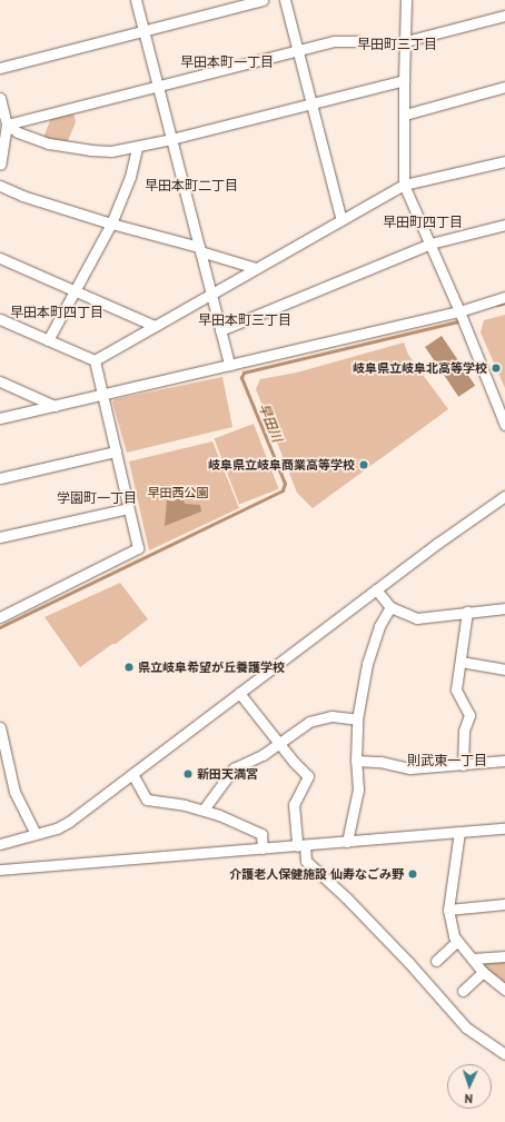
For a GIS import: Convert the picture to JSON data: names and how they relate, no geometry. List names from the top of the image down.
{
  "districts": [
    "早田町三丁目",
    "早田本町一丁目",
    "早田本町二丁目",
    "早田町四丁目",
    "早田本町四丁目",
    "早田本町三丁目",
    "学園町一丁目",
    "則武東一丁目"
  ],
  "water": ["早田川"],
  "parks": ["早田西公園"],
  "places": [
    "岐阜県立岐阜北高等学校",
    "岐阜県立岐阜商業高等学校",
    "県立岐阜希望が丘養護学校",
    "新田天満宮",
    "介護老人保健施設 仙寿なごみ野"
  ],
  "north": "bottom"
}
